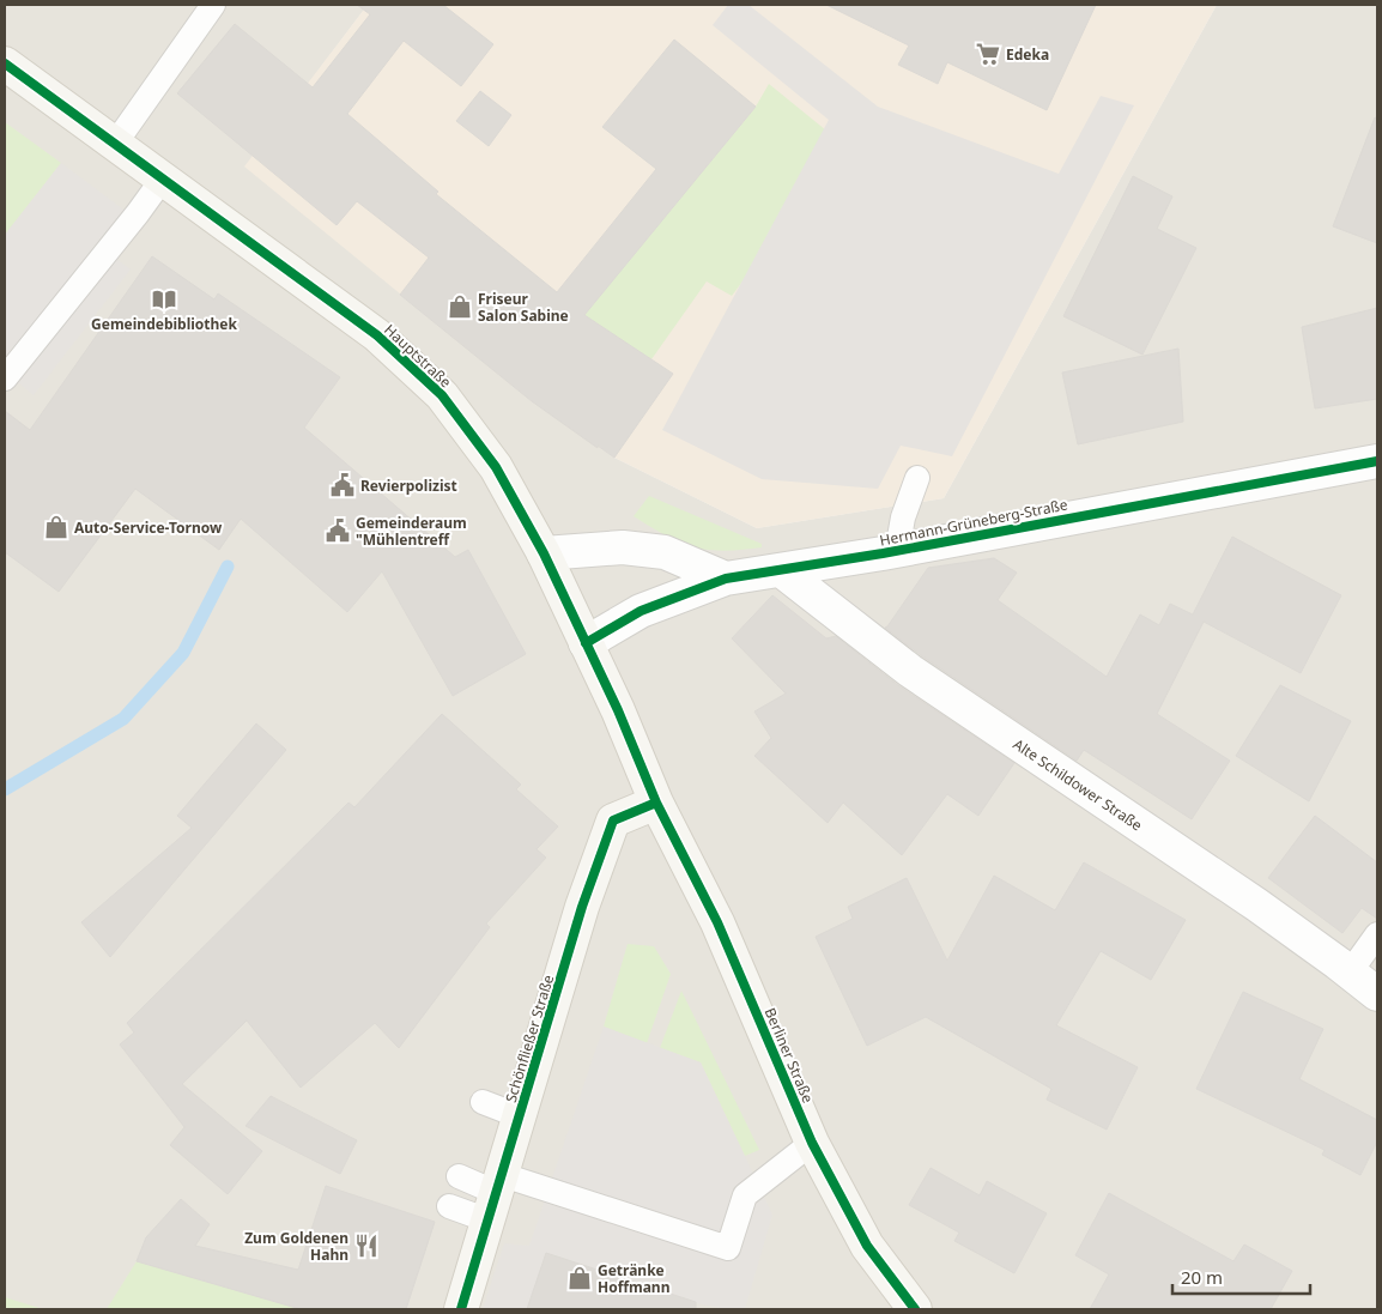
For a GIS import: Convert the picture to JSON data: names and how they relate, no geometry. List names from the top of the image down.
{
  "streets": {
    "main road": ["Hauptstraße", "Schönfließer Straße", "Berliner Straße"],
    "street": ["Hermann-Grüneberg-Straße", "Alte Schildower Straße"]
  },
  "crossings": [
    ["Hauptstraße", "Hermann-Grüneberg-Straße"],
    ["Hauptstraße", "Schönfließer Straße"],
    ["Hauptstraße", "Berliner Straße"],
    ["Hermann-Grüneberg-Straße", "Alte Schildower Straße"],
    ["Schönfließer Straße", "Berliner Straße"]
  ],
  "places": {
    "supermarket": ["Edeka"],
    "library": ["Gemeindebibliothek"],
    "shop": ["Friseur Salon Sabine", "Auto-Service-Tornow", "Getränke Hoffmann"],
    "public building": ["Revierpolizist", "Gemeinderaum \"Mühlentreff"],
    "restaurant": ["Zum Goldenen Hahn"]
  },
  "scale_bar": "20 m"
}
